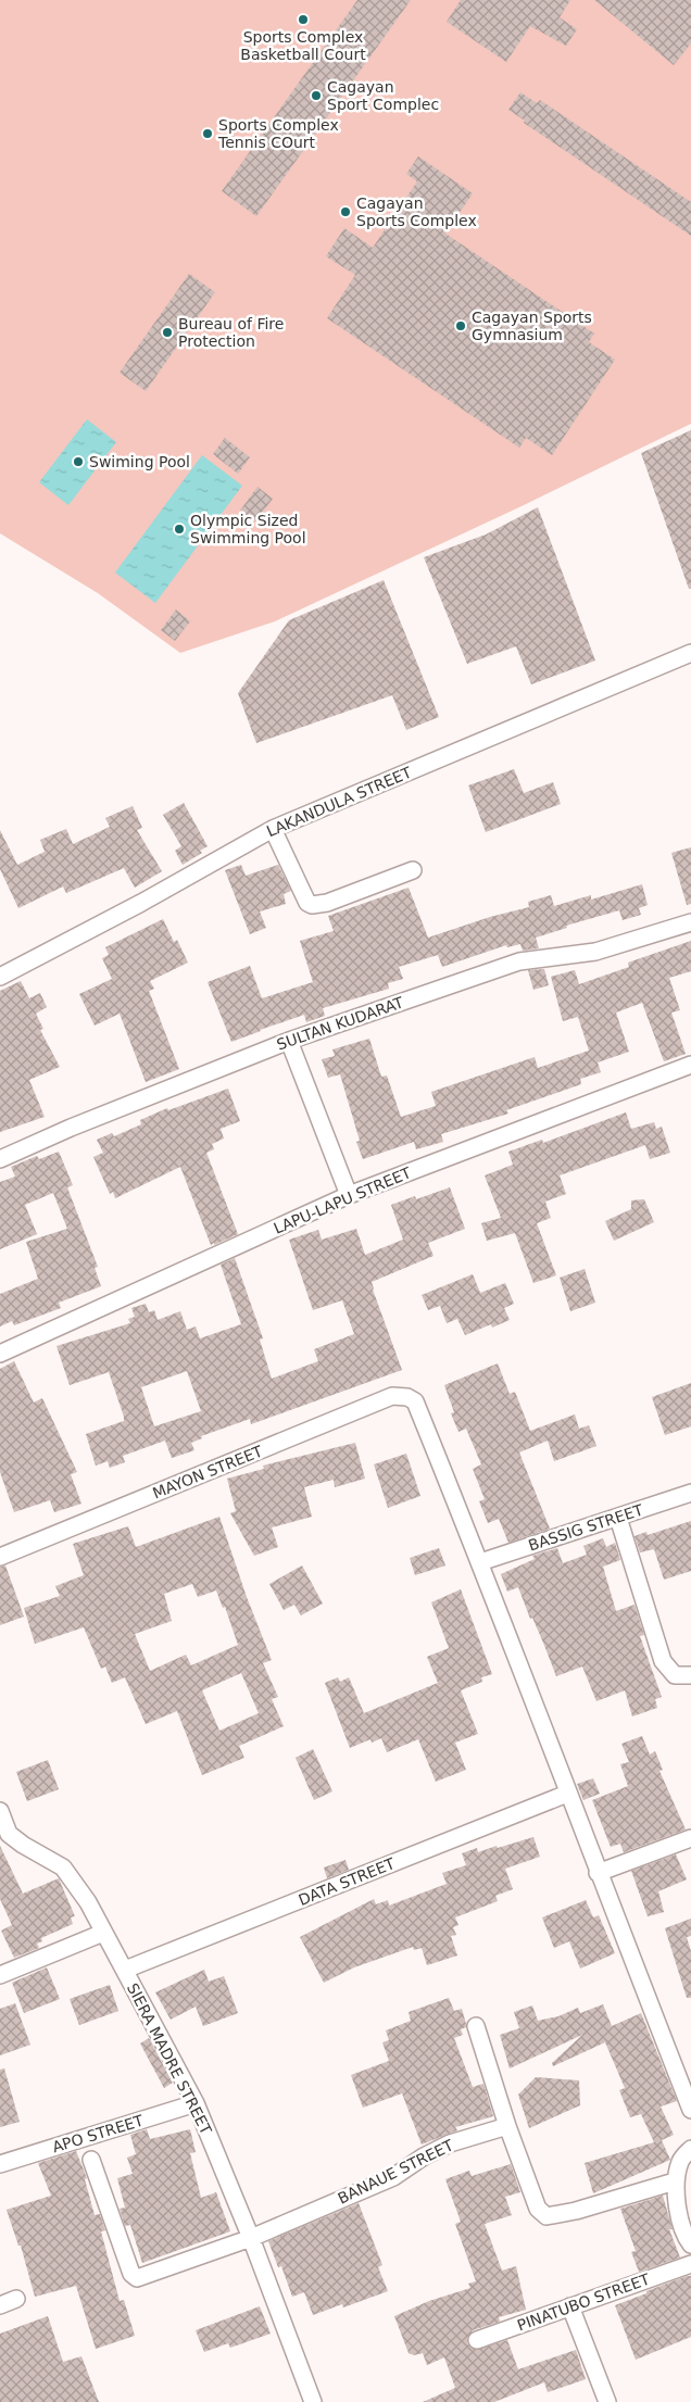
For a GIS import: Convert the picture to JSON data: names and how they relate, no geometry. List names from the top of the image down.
{
  "streets": {
    "street": [
      "LAKANDULA STREET",
      "SULTAN KUDARAT",
      "LAPU-LAPU STREET",
      "MAYON STREET",
      "BASSIG STREET",
      "DATA STREET",
      "SIERA MADRE STREET",
      "APO STREET",
      "BANAUE STREET",
      "PINATUBO STREET"
    ]
  },
  "crossings": [
    ["MAYON STREET", "BASSIG STREET"],
    ["DATA STREET", "SIERA MADRE STREET"],
    ["SIERA MADRE STREET", "APO STREET"],
    ["SIERA MADRE STREET", "BANAUE STREET"]
  ],
  "places": [
    "Sports Complex Basketball Court",
    "Cagayan Sport Complec",
    "Sports Complex Tennis COurt",
    "Cagayan Sports Complex",
    "Cagayan Sports Gymnasium",
    "Bureau of Fire Protection",
    "Swiming Pool",
    "Olympic Sized Swimming Pool"
  ]
}
